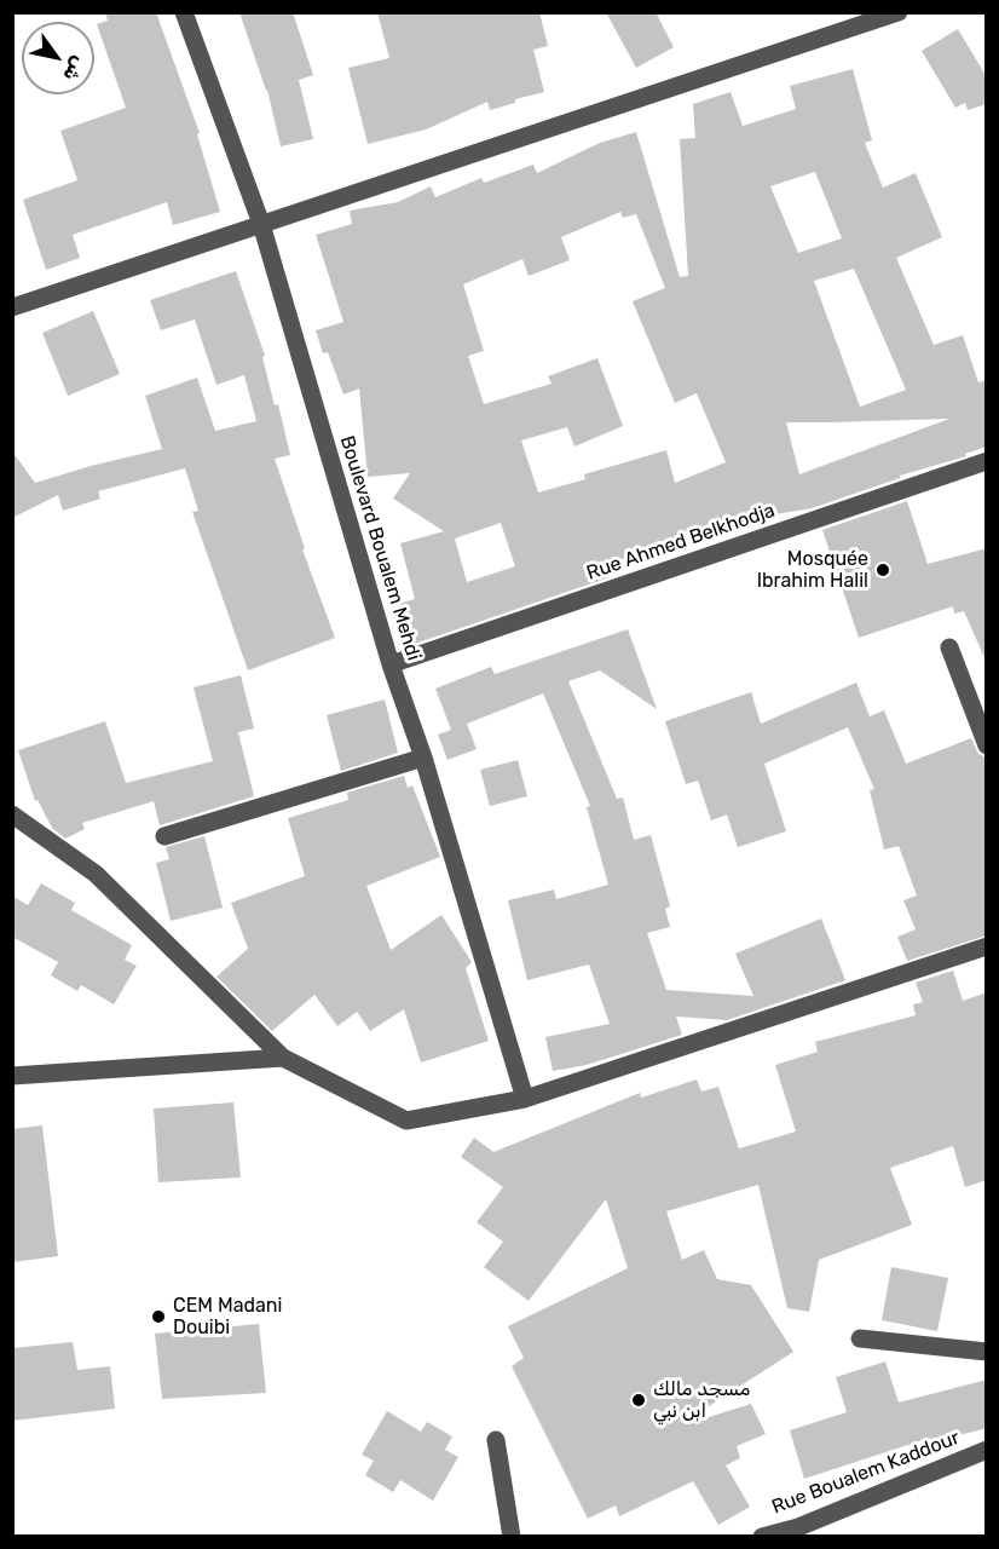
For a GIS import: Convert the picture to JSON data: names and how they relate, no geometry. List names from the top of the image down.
{
  "streets": {
    "street": ["Rue Ahmed Belkhodja", "Boulevard Boualem Mehdi", "Rue Boualem Kaddour"]
  },
  "crossings": [
    ["Rue Ahmed Belkhodja", "Boulevard Boualem Mehdi"]
  ],
  "places": ["Mosquée Ibrahim Halil", "CEM Madani Douibi", "مسجد مالك ابن نبي"],
  "north": "bottom right"
}
